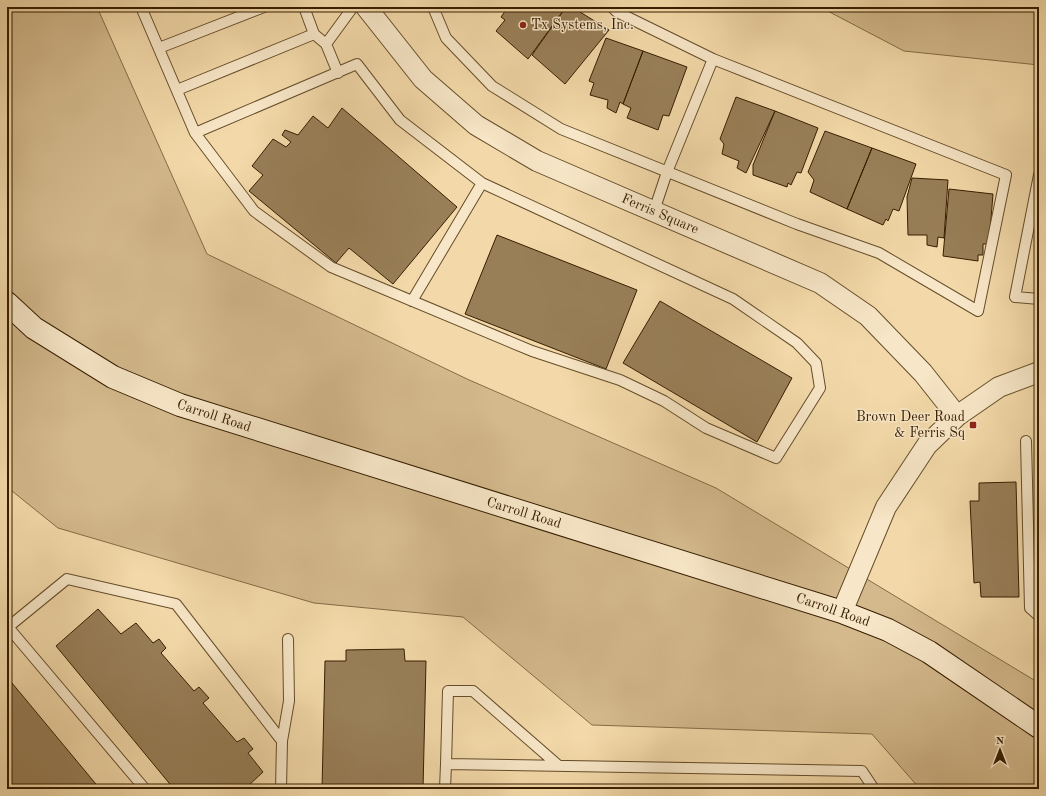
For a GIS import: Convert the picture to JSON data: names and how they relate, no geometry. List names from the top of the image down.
{
  "streets": {
    "main road": ["Carroll Road"],
    "street": ["Ferris Square"]
  },
  "places": {
    "other": ["Tx Systems, Inc."],
    "transit": ["Brown Deer Road & Ferris Sq"]
  },
  "north": "top"
}
